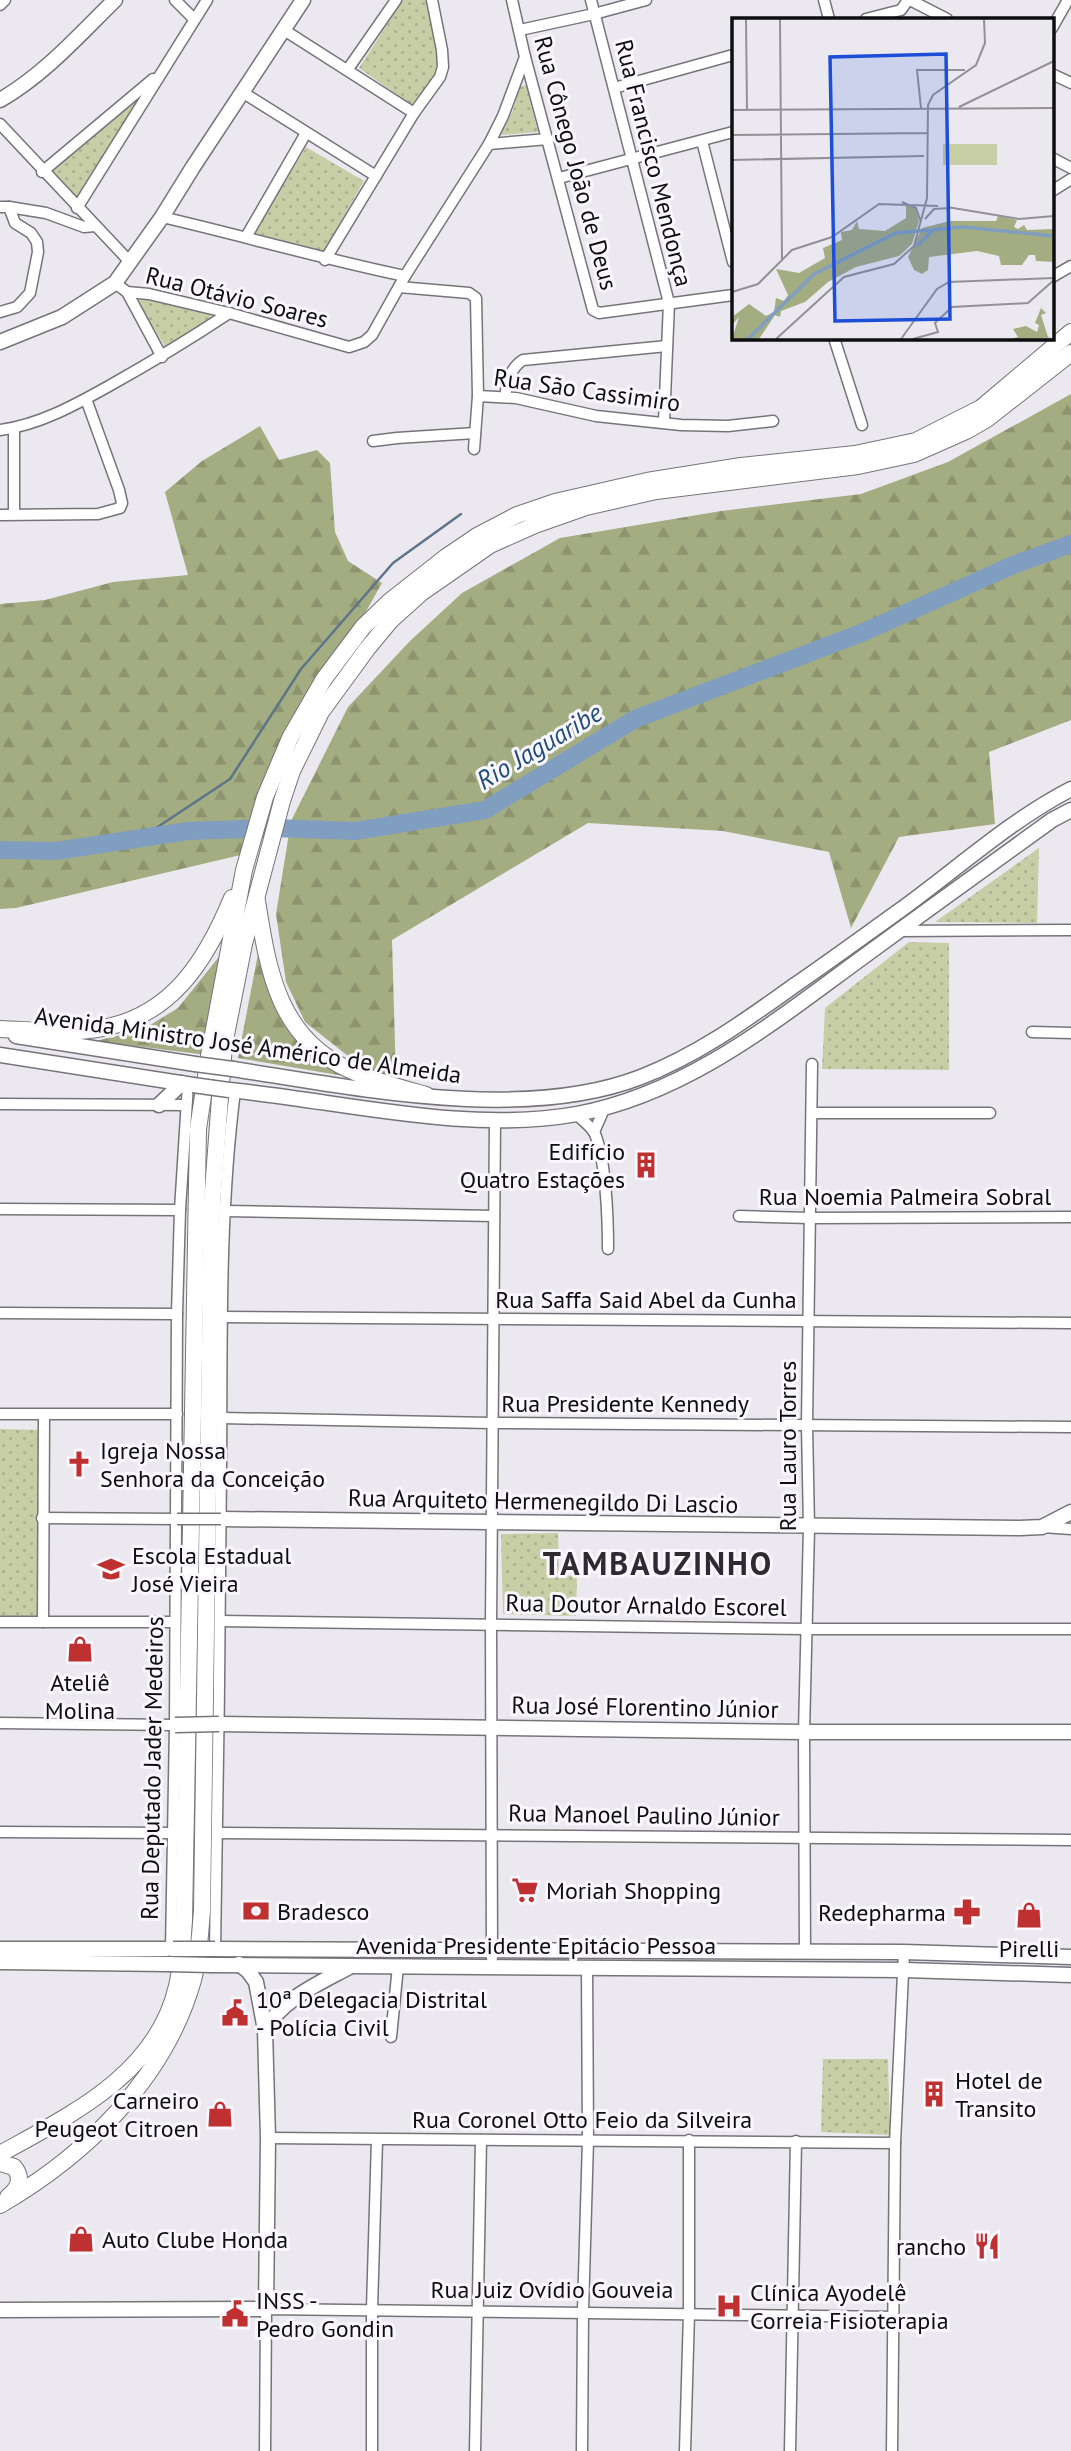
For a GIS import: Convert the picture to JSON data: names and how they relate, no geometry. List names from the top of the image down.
{
  "streets": {
    "main road": [
      "Avenida Ministro José Américo de Almeida",
      "Rua Arquiteto Hermenegildo Di Lascio",
      "Rua José Florentino Júnior",
      "Avenida Presidente Epitácio Pessoa",
      "Rua Juiz Ovídio Gouveia"
    ],
    "street": [
      "Rua Cônego João de Deus",
      "Rua Francisco Mendonça",
      "Rua Otávio Soares",
      "Rua São Cassimiro",
      "Rua Noemia Palmeira Sobral",
      "Rua Saffa Said Abel da Cunha",
      "Rua Presidente Kennedy",
      "Rua Lauro Torres",
      "Rua Doutor Arnaldo Escorel",
      "Rua Deputado Jader Medeiros",
      "Rua Manoel Paulino Júnior",
      "Rua Coronel Otto Feio da Silveira"
    ]
  },
  "crossings": [
    ["Rua Cônego João de Deus", "Rua Francisco Mendonça"],
    ["Rua Francisco Mendonça", "Rua São Cassimiro"],
    ["Avenida Ministro José Américo de Almeida", "Rua Deputado Jader Medeiros"],
    ["Rua Noemia Palmeira Sobral", "Rua Lauro Torres"],
    ["Rua Saffa Said Abel da Cunha", "Rua Lauro Torres"],
    ["Rua Presidente Kennedy", "Rua Lauro Torres"],
    ["Rua Lauro Torres", "Rua Arquiteto Hermenegildo Di Lascio"],
    ["Rua Lauro Torres", "Rua Doutor Arnaldo Escorel"],
    ["Rua Lauro Torres", "Rua José Florentino Júnior"],
    ["Rua Lauro Torres", "Rua Manoel Paulino Júnior"],
    ["Rua Lauro Torres", "Avenida Presidente Epitácio Pessoa"],
    ["Rua Arquiteto Hermenegildo Di Lascio", "Rua Deputado Jader Medeiros"],
    ["Rua José Florentino Júnior", "Rua Deputado Jader Medeiros"],
    ["Rua Deputado Jader Medeiros", "Avenida Presidente Epitácio Pessoa"]
  ],
  "districts": ["TAMBAUZINHO"],
  "water": ["Rio Jaguaribe"],
  "places": {
    "building": ["Edifício Quatro Estações", "Hotel de Transito"],
    "church": ["Igreja Nossa Senhora da Conceição"],
    "school or university": ["Escola Estadual José Vieira"],
    "shop": [
      "Ateliê Molina",
      "Pirelli",
      "Carneiro Peugeot Citroen",
      "Auto Clube Honda"
    ],
    "supermarket": ["Moriah Shopping"],
    "bank": ["Bradesco"],
    "pharmacy": ["Redepharma"],
    "public building": ["10ª Delegacia Distrital - Polícia Civil", "INSS - Pedro Gondin"],
    "restaurant": ["rancho"],
    "hospital": ["Clínica Ayodelê Correia Fisioterapia"]
  }
}
